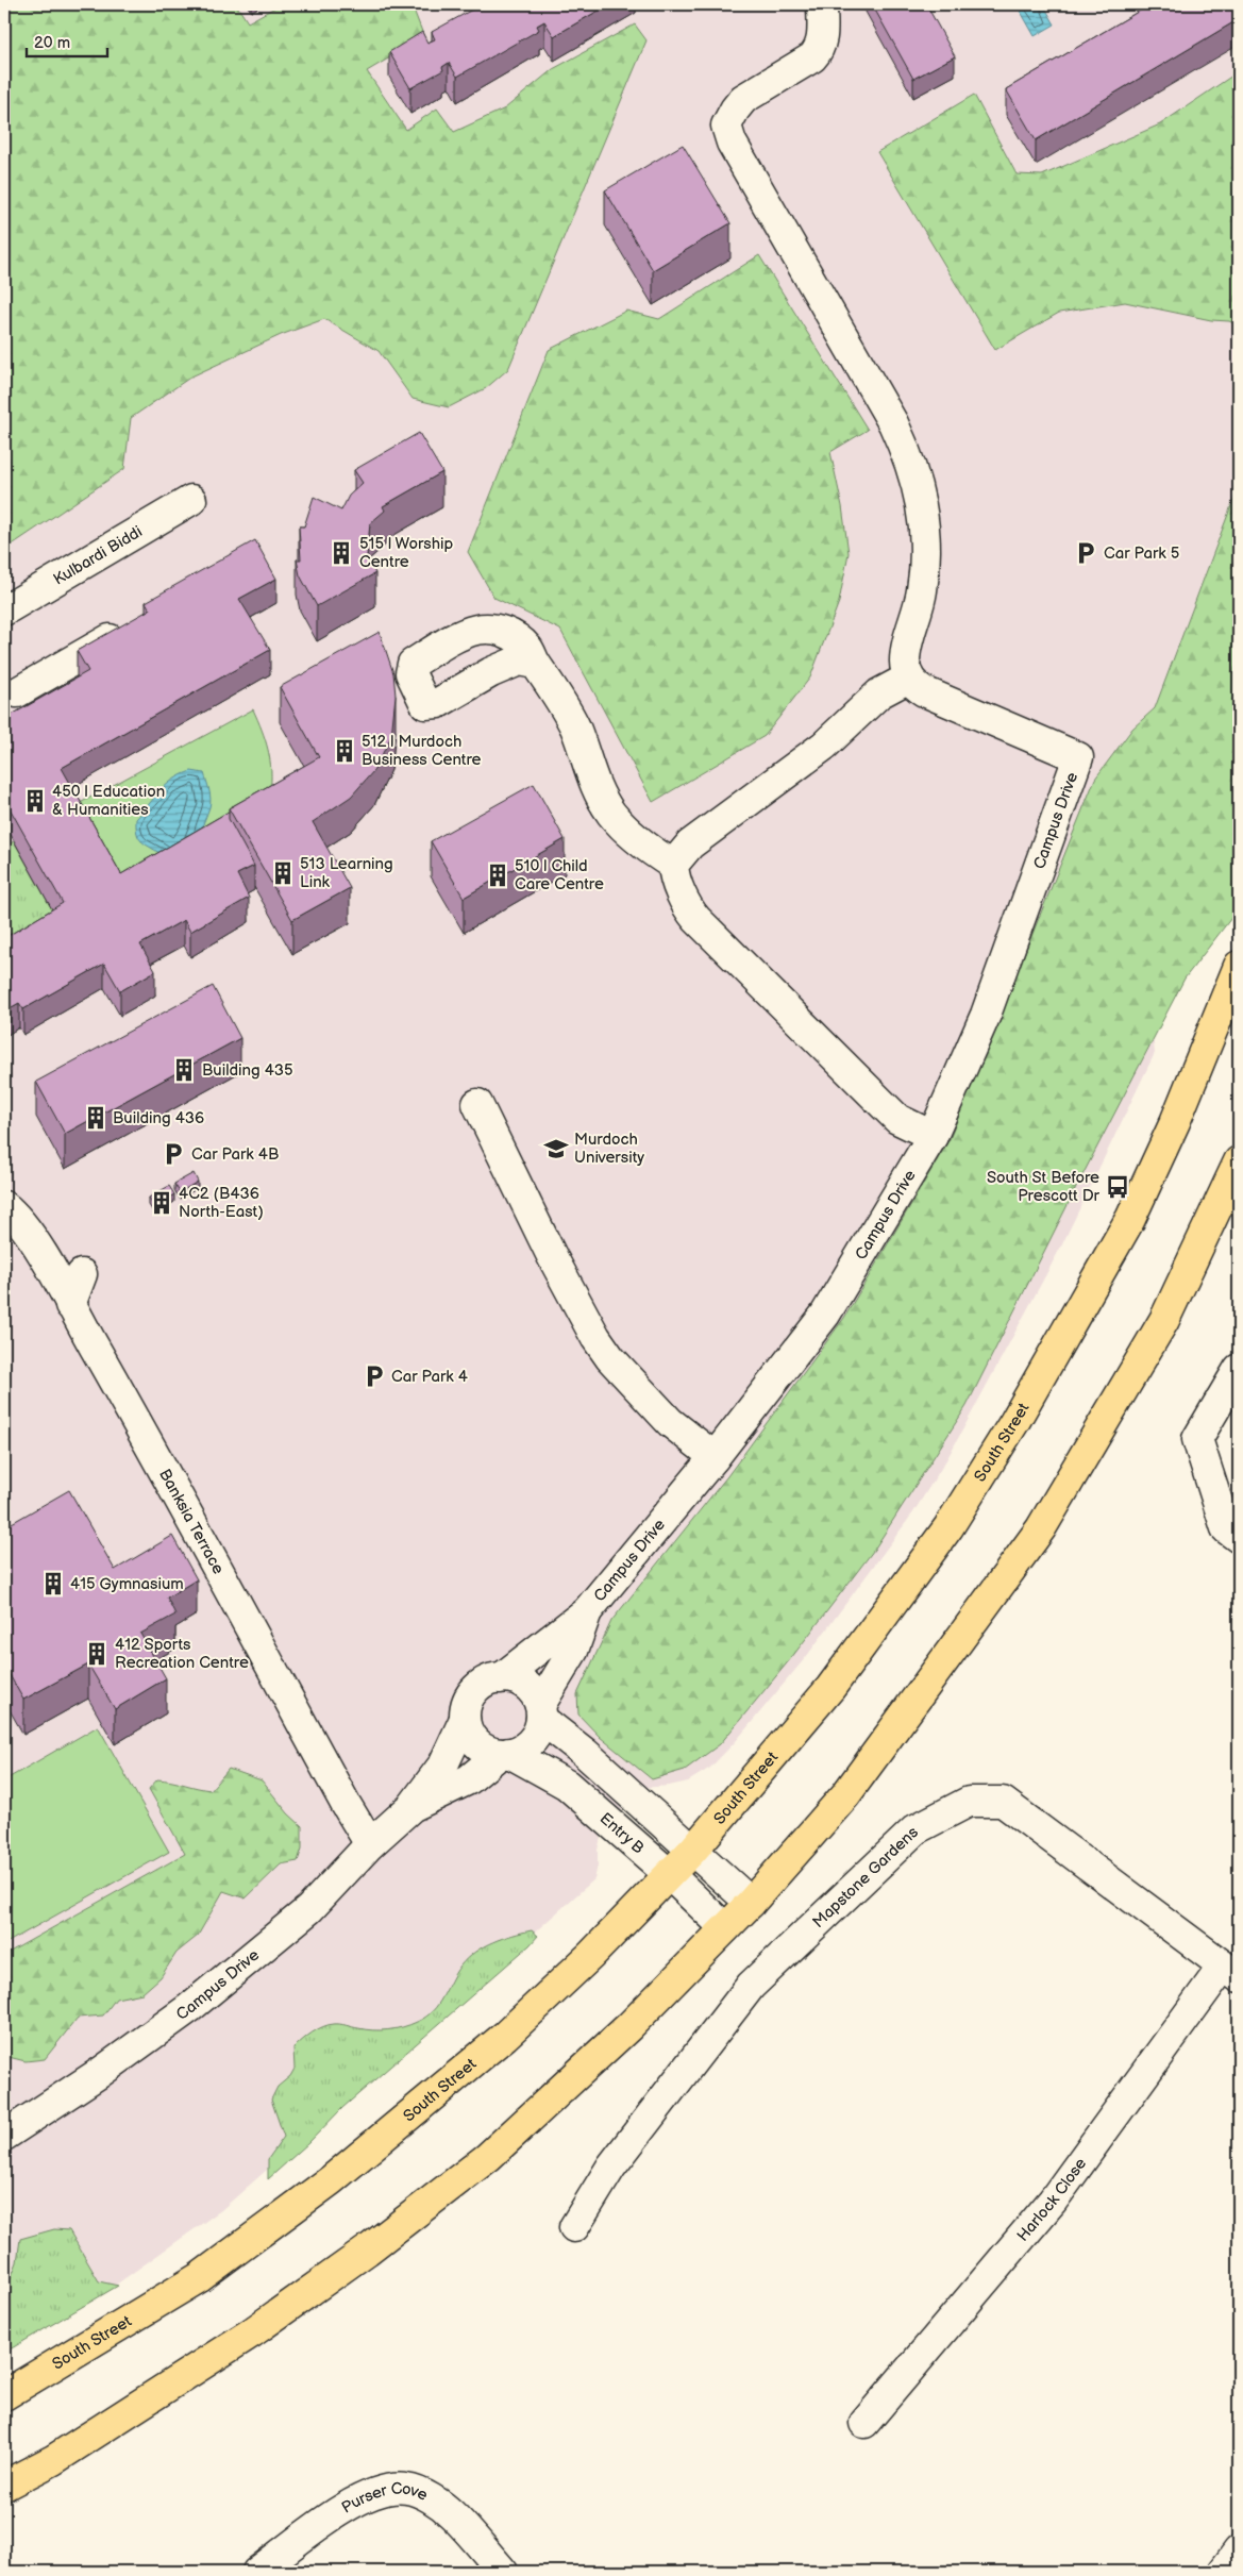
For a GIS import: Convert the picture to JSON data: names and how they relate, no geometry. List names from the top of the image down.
{
  "streets": {
    "highway": ["South Street"],
    "street": [
      "Kulbardi Biddi",
      "Campus Drive",
      "Banksia Terrace",
      "Entry B",
      "Mapstone Gardens",
      "Harlock Close",
      "Purser Cove"
    ]
  },
  "crossings": [
    ["Campus Drive", "Banksia Terrace"],
    ["Campus Drive", "Entry B"],
    ["South Street", "Entry B"],
    ["Mapstone Gardens", "Harlock Close"]
  ],
  "places": {
    "building": [
      "515 | Worship Centre",
      "512 | Murdoch Business Centre",
      "450 | Education & Humanities",
      "513 Learning Link",
      "510 | Child Care Centre",
      "Building 435",
      "Building 436",
      "4C2 (B436 North-East)",
      "415 Gymnasium",
      "412 Sports Recreation Centre"
    ],
    "parking": ["Car Park 5", "Car Park 4B", "Car Park 4"],
    "school or university": ["Murdoch University"],
    "bus stop": ["South St Before Prescott Dr"]
  },
  "scale_bar": "20 m"
}
